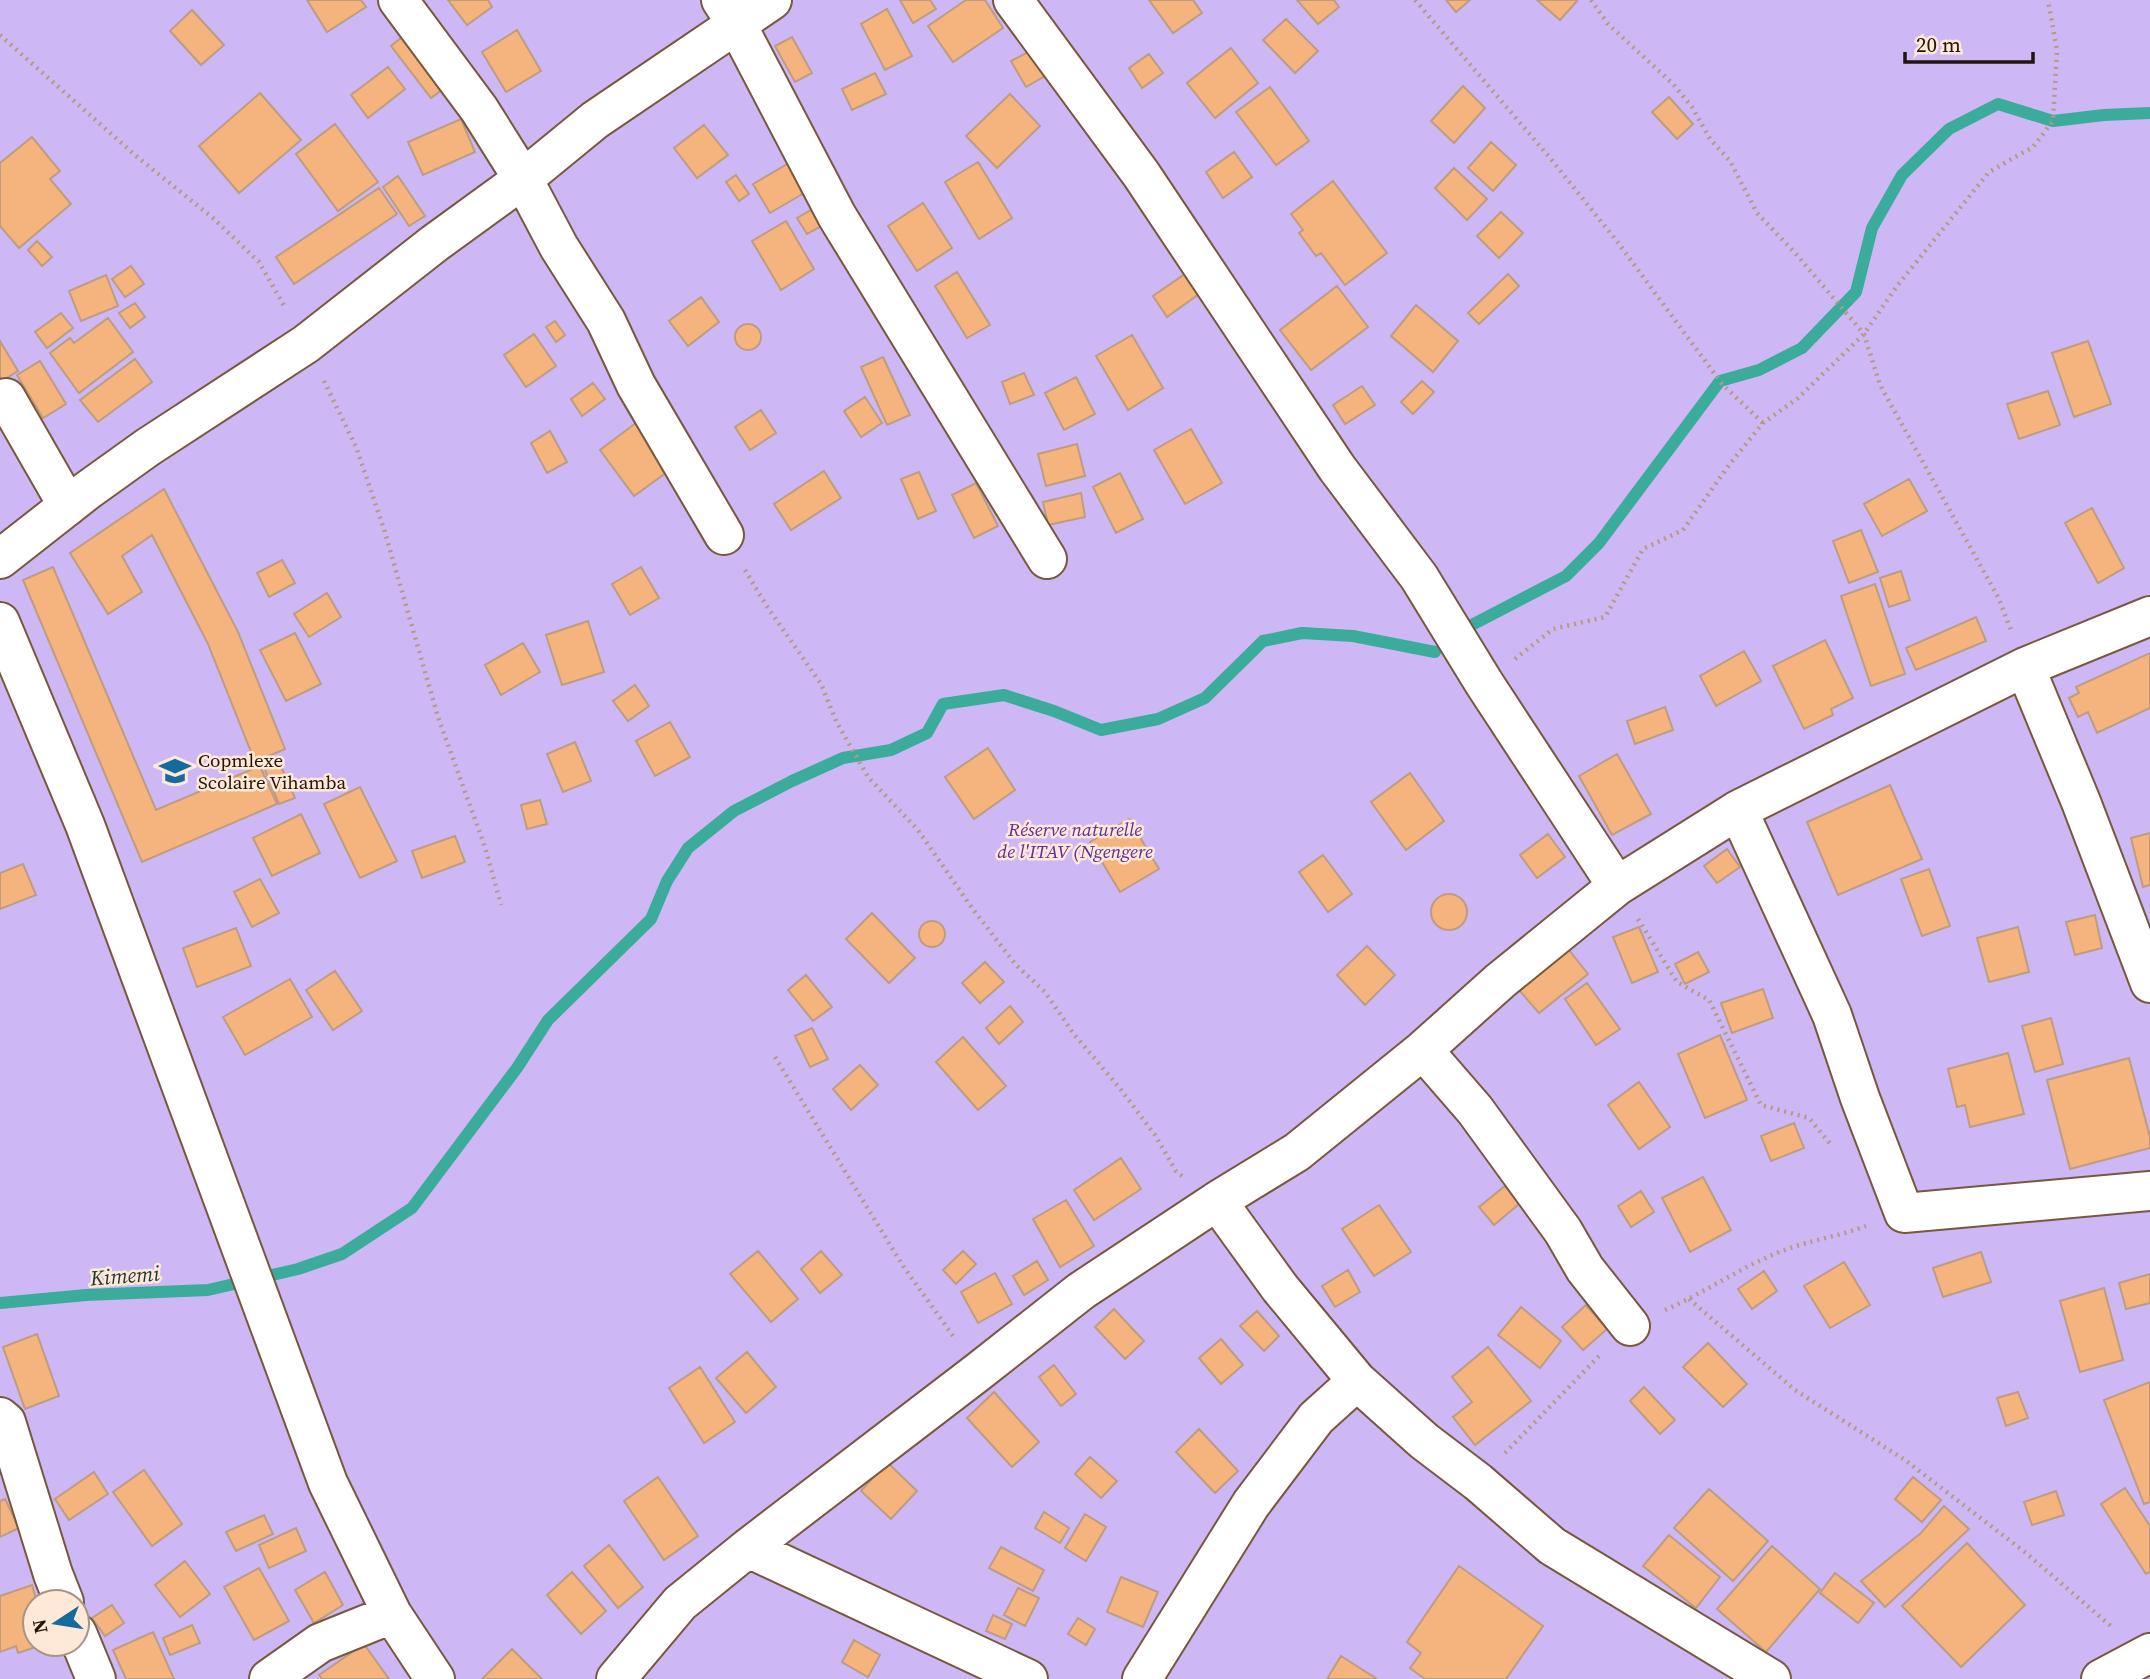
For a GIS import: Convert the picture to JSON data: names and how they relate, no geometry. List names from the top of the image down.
{
  "water": ["Kimemi"],
  "parks": ["Réserve naturelle de l'ITAV (Ngengere"],
  "places": {
    "school or university": ["Copmlexe Scolaire Vihamba"]
  },
  "scale_bar": "20 m",
  "north": "left"
}
